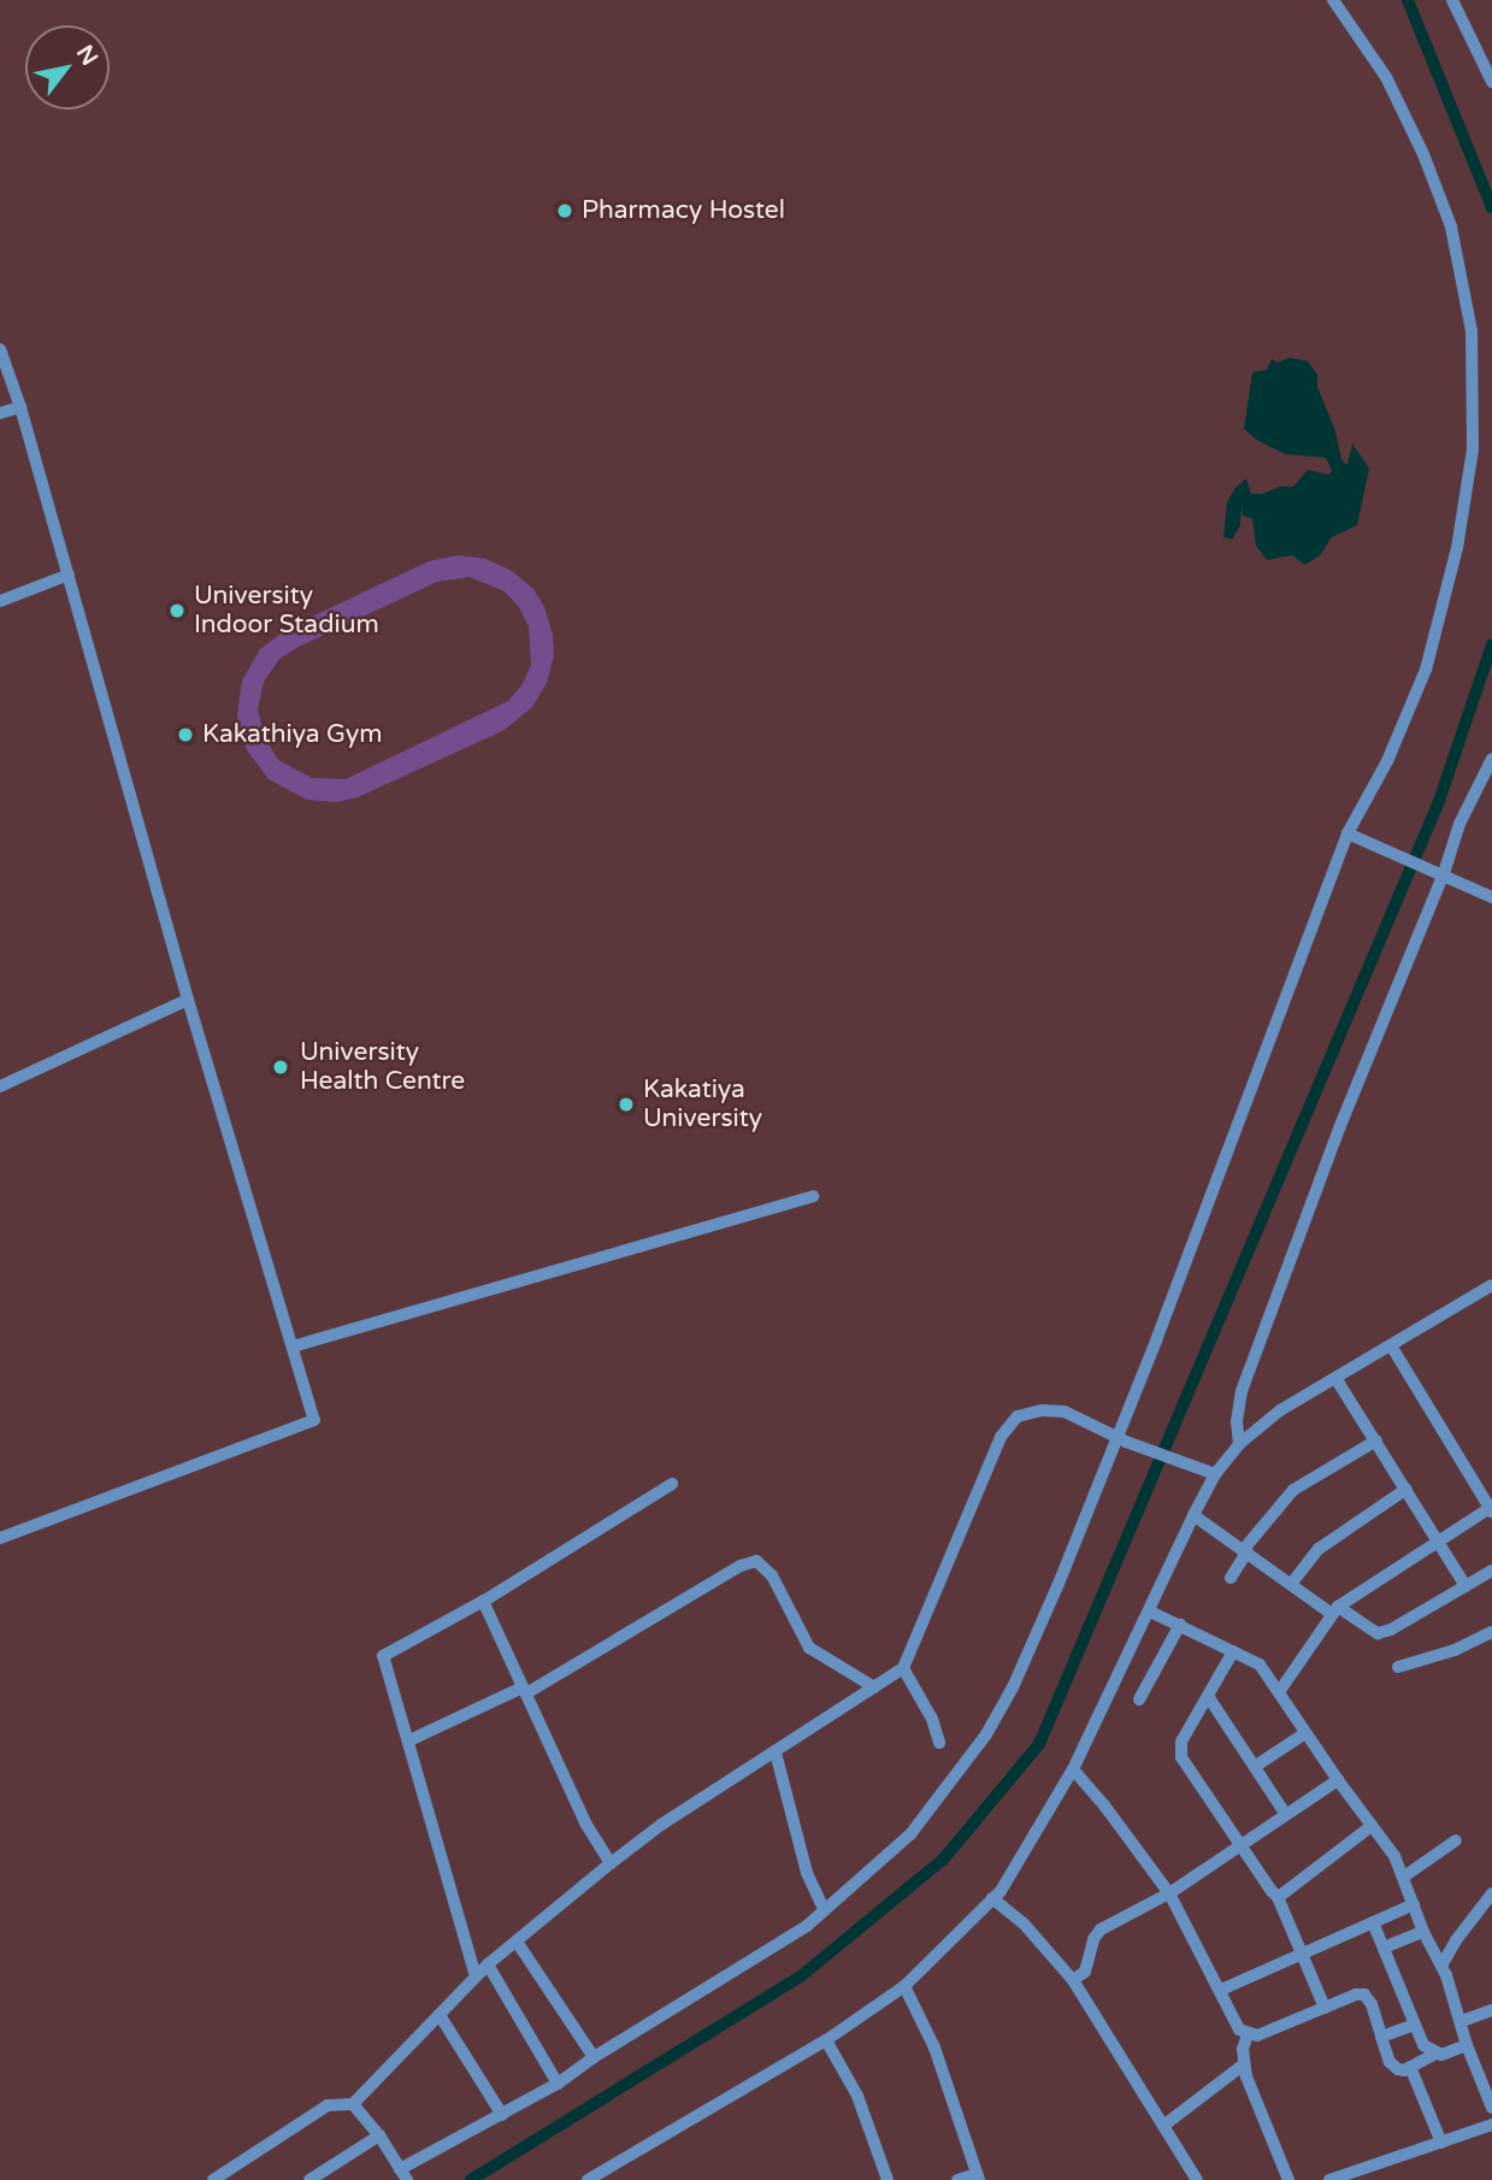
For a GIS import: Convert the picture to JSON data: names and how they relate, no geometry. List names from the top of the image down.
{
  "places": [
    "Pharmacy Hostel",
    "University Indoor Stadium",
    "Kakathiya Gym",
    "University Health Centre",
    "Kakatiya University"
  ],
  "north": "top right"
}
